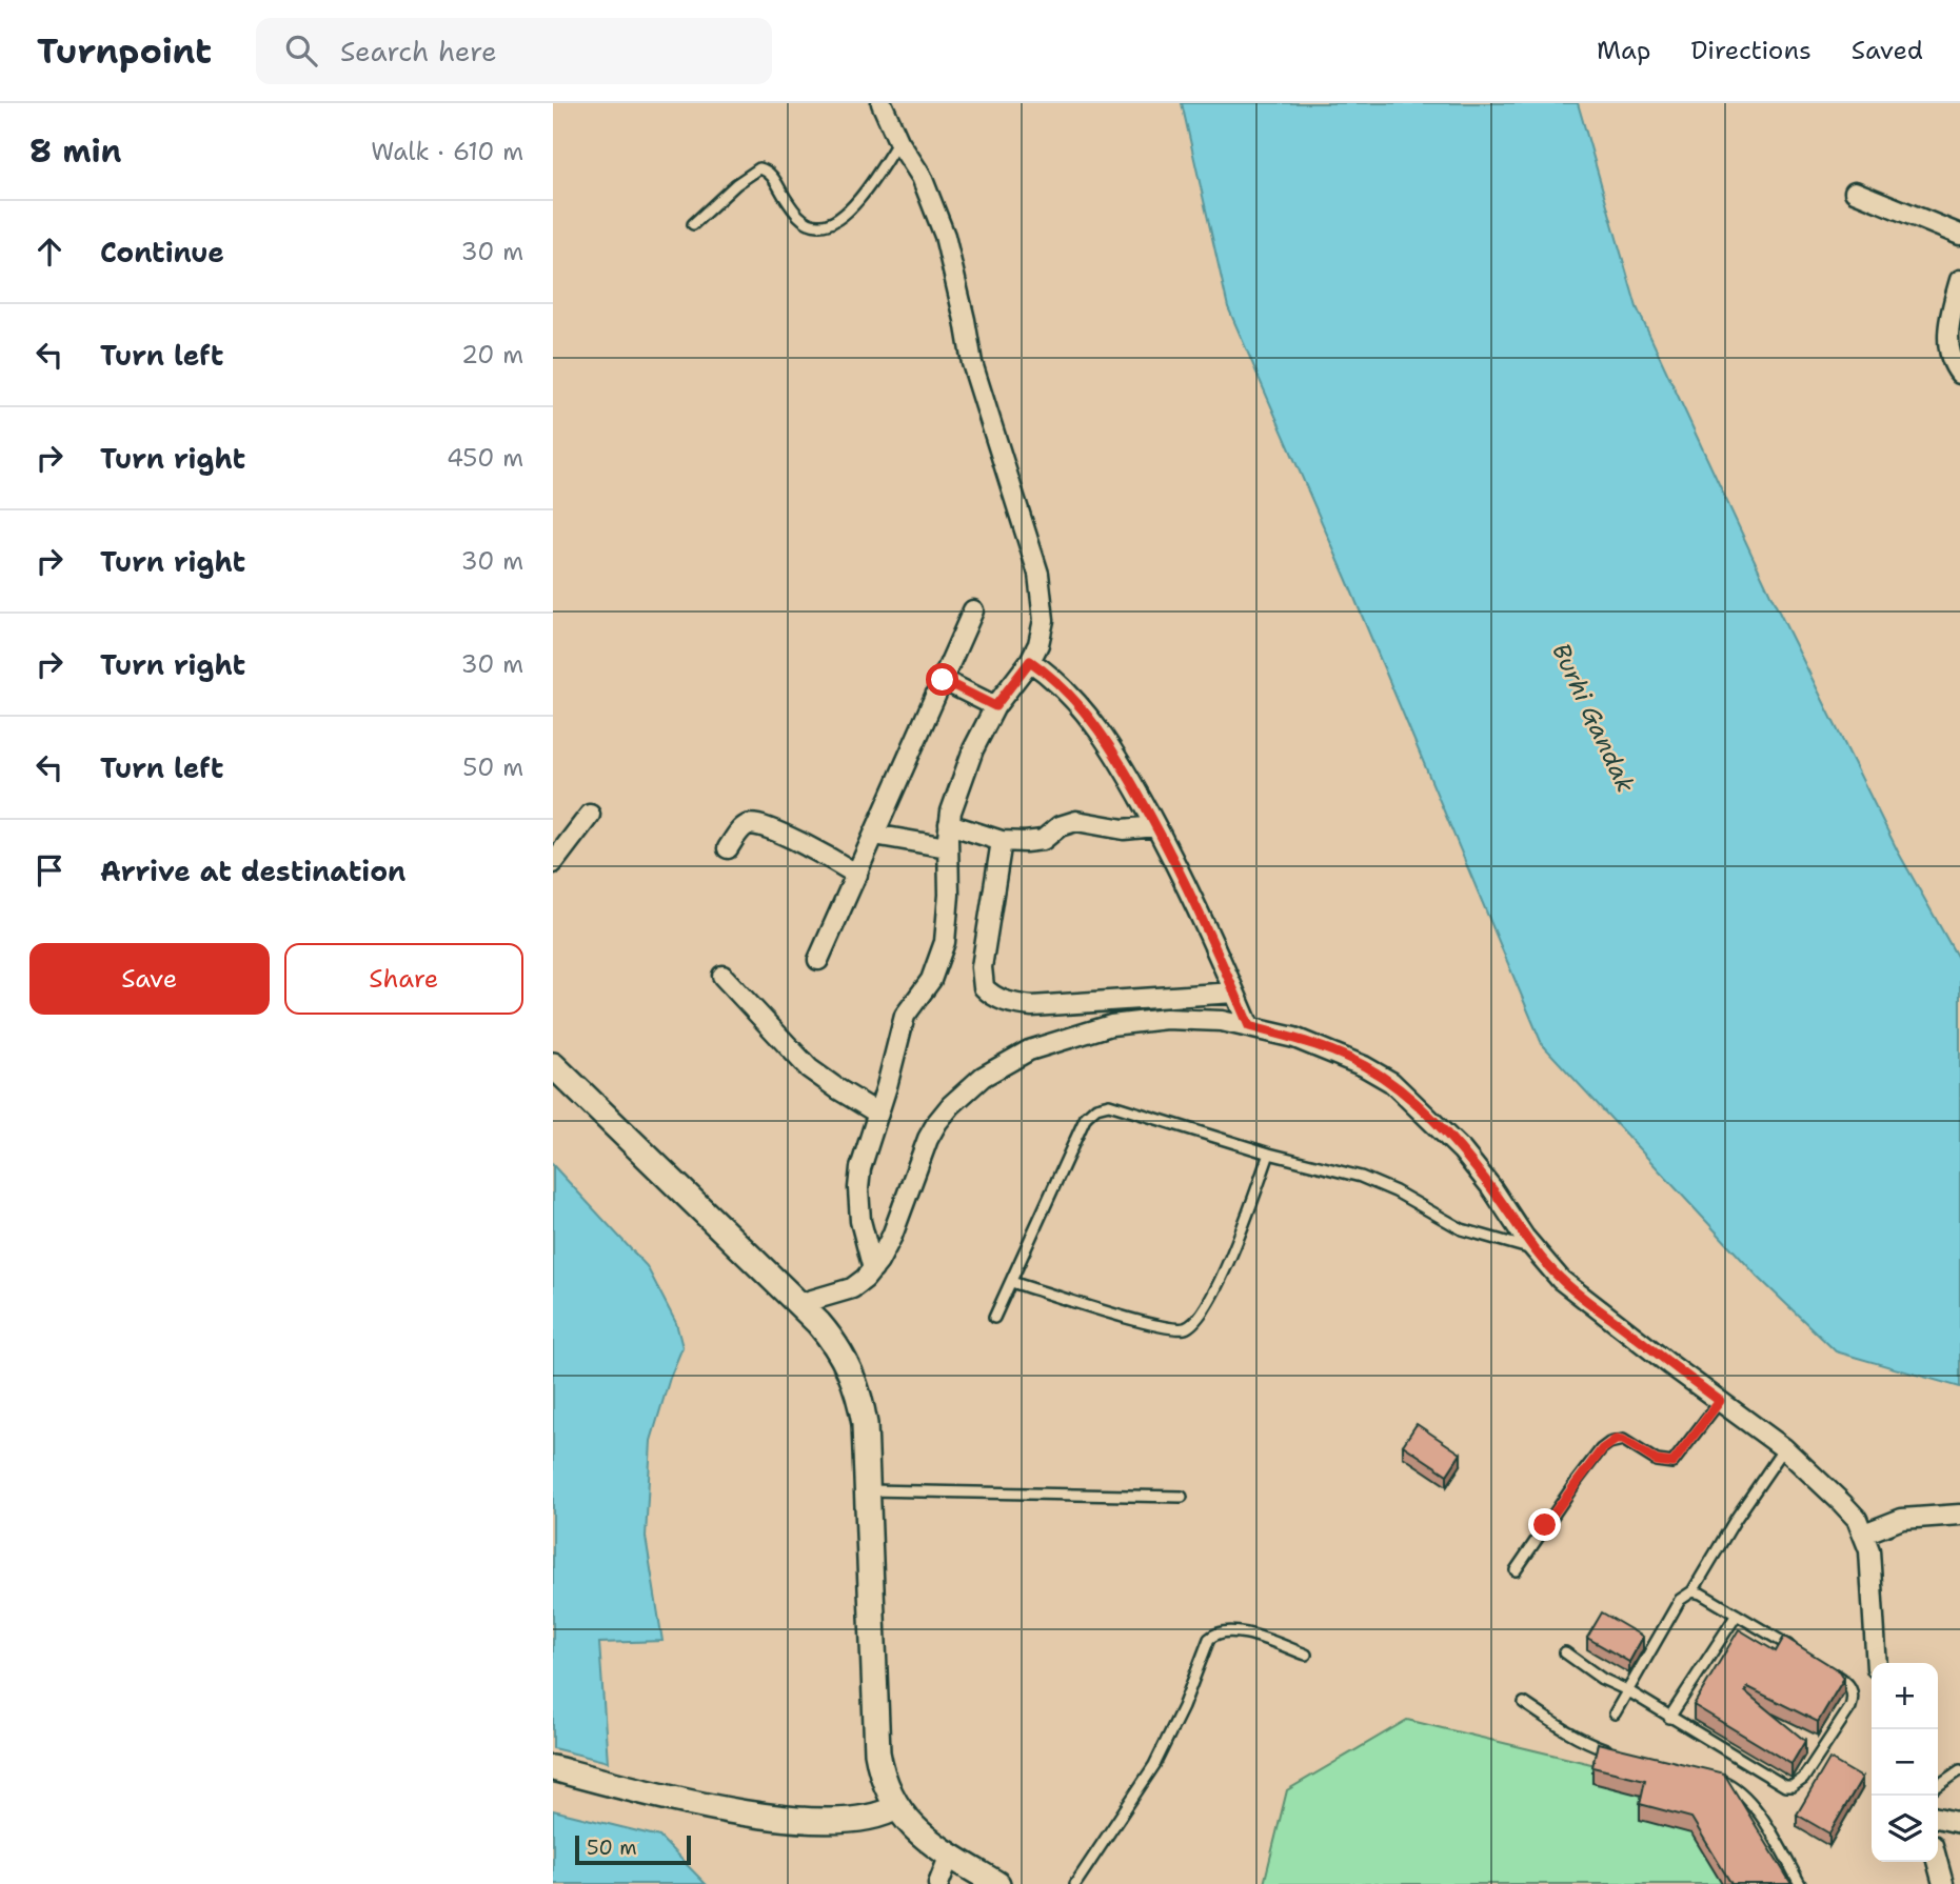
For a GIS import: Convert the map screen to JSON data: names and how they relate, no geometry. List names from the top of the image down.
{
  "water": ["Burhi Gandak"],
  "scale_bar": "50 m",
  "page": {
    "header": "Turnpoint",
    "search": "Search here",
    "nav": ["Map", "Directions", "Saved"],
    "heading": ["8 min", "Walk · 610 m"],
    "list": [
      ["Continue", "30 m"],
      ["Turn left", "20 m"],
      ["Turn right", "450 m"],
      ["Turn right", "30 m"],
      ["Turn right", "30 m"],
      ["Turn left", "50 m"],
      "Arrive at destination"
    ],
    "buttons": ["Save", "Share"],
    "map_buttons": ["+", "−"],
    "scale": "50 m"
  }
}
